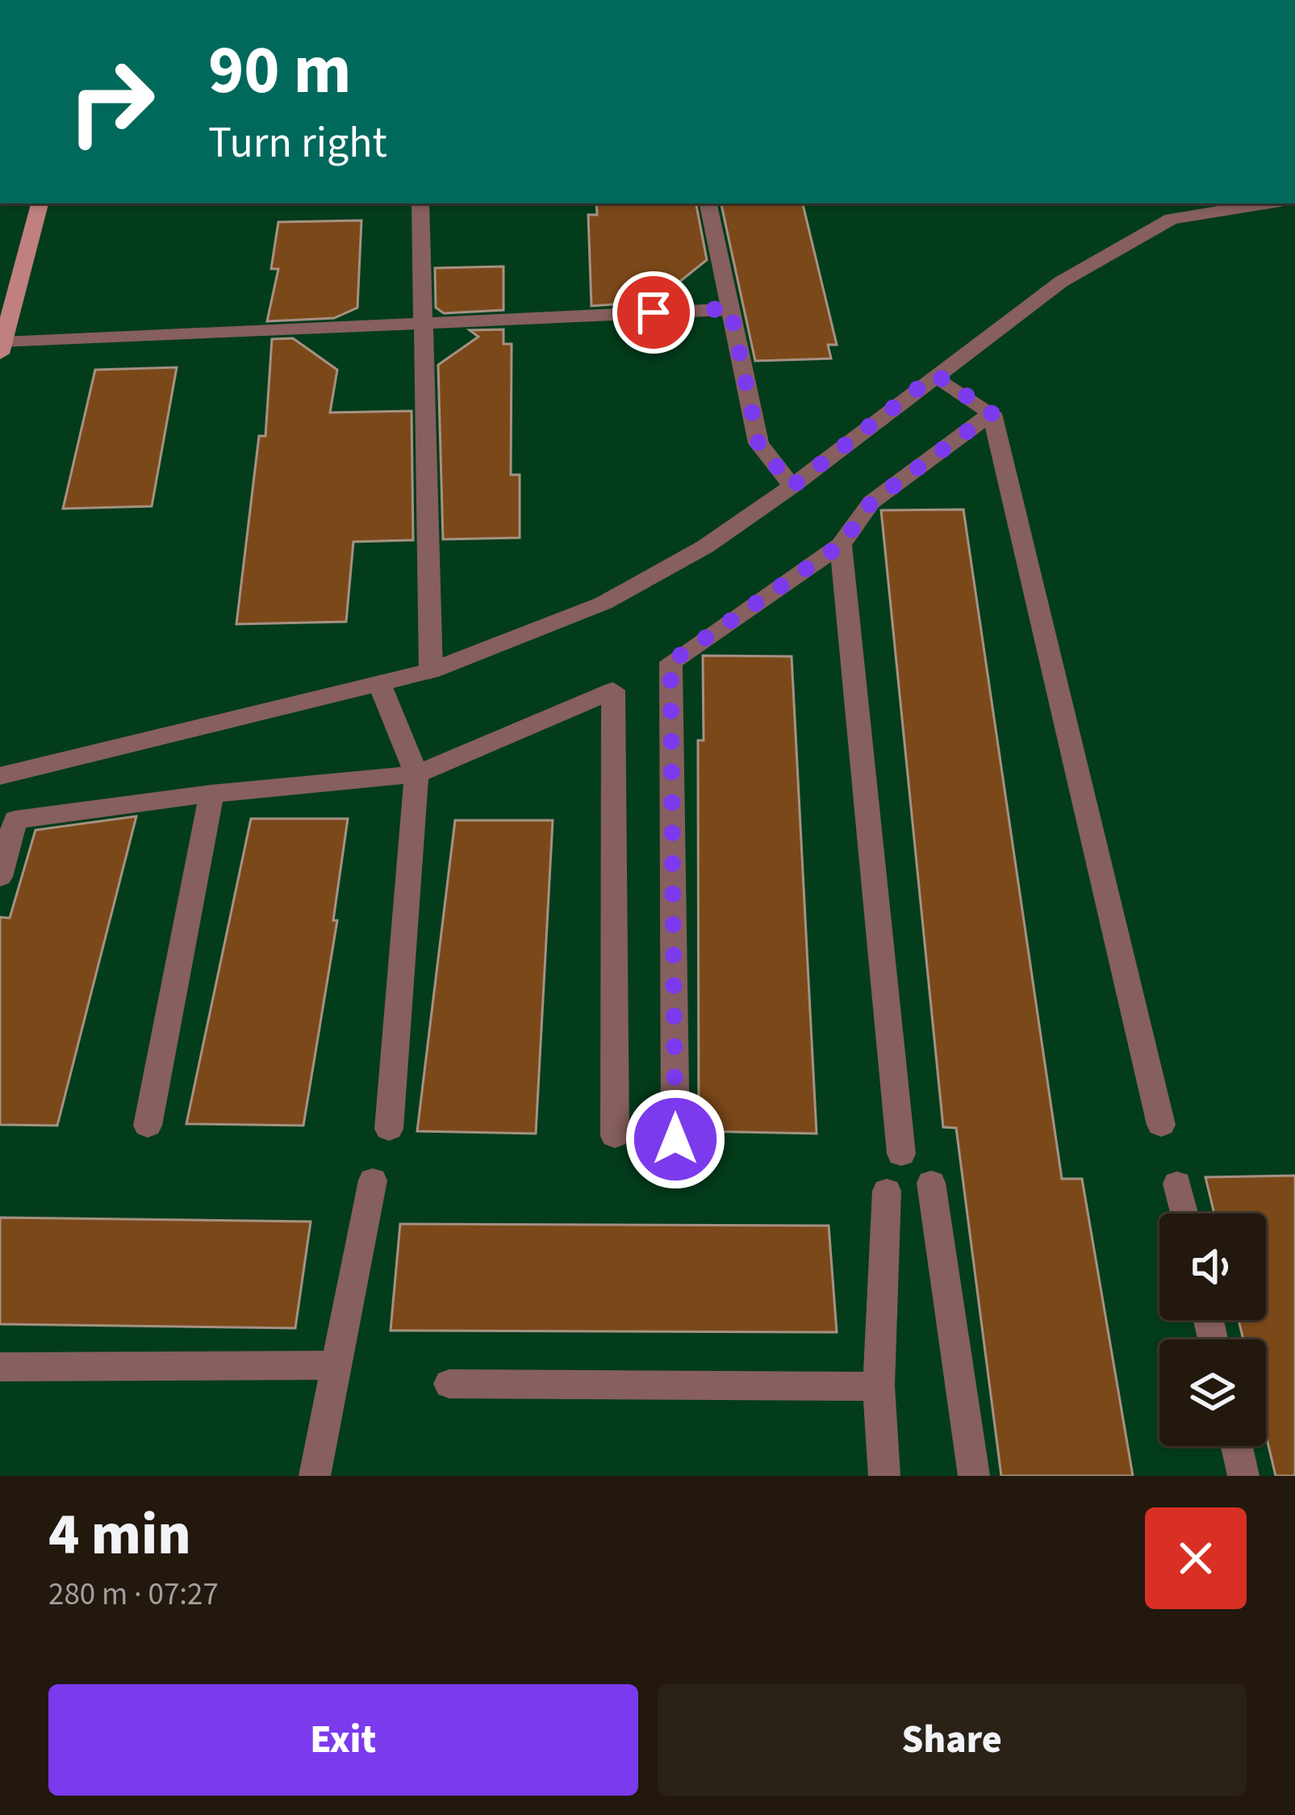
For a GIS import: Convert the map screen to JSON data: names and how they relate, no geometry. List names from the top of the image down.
{
  "page": {
    "turn": ["90 m", "Turn right"],
    "heading": ["4 min", "280 m · 07:27"],
    "buttons": ["Exit", "Share"]
  }
}
